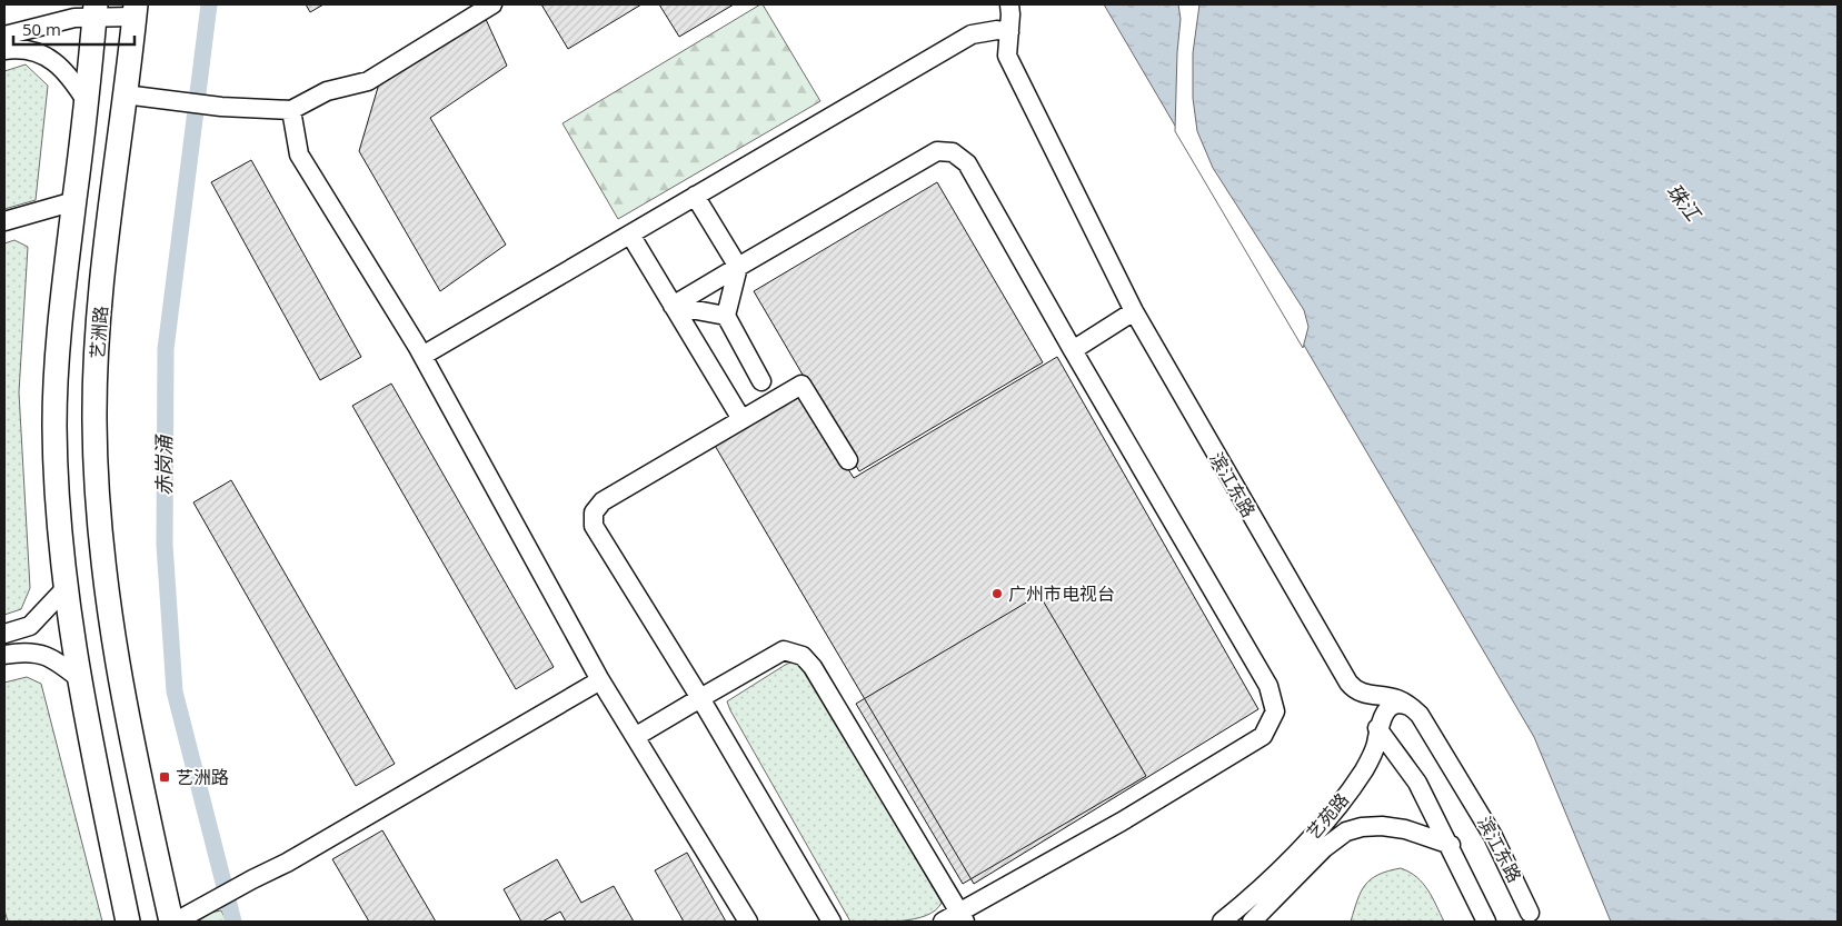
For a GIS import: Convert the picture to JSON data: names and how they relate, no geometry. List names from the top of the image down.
{
  "streets": {
    "main road": ["艺洲路"],
    "street": ["滨江东路", "艺苑路"]
  },
  "crossings": [
    ["滨江东路", "艺苑路"]
  ],
  "water": ["珠江", "赤岗涌"],
  "places": {
    "other": ["广州市电视台"],
    "transit": ["艺洲路"]
  },
  "scale_bar": "50 m"
}
